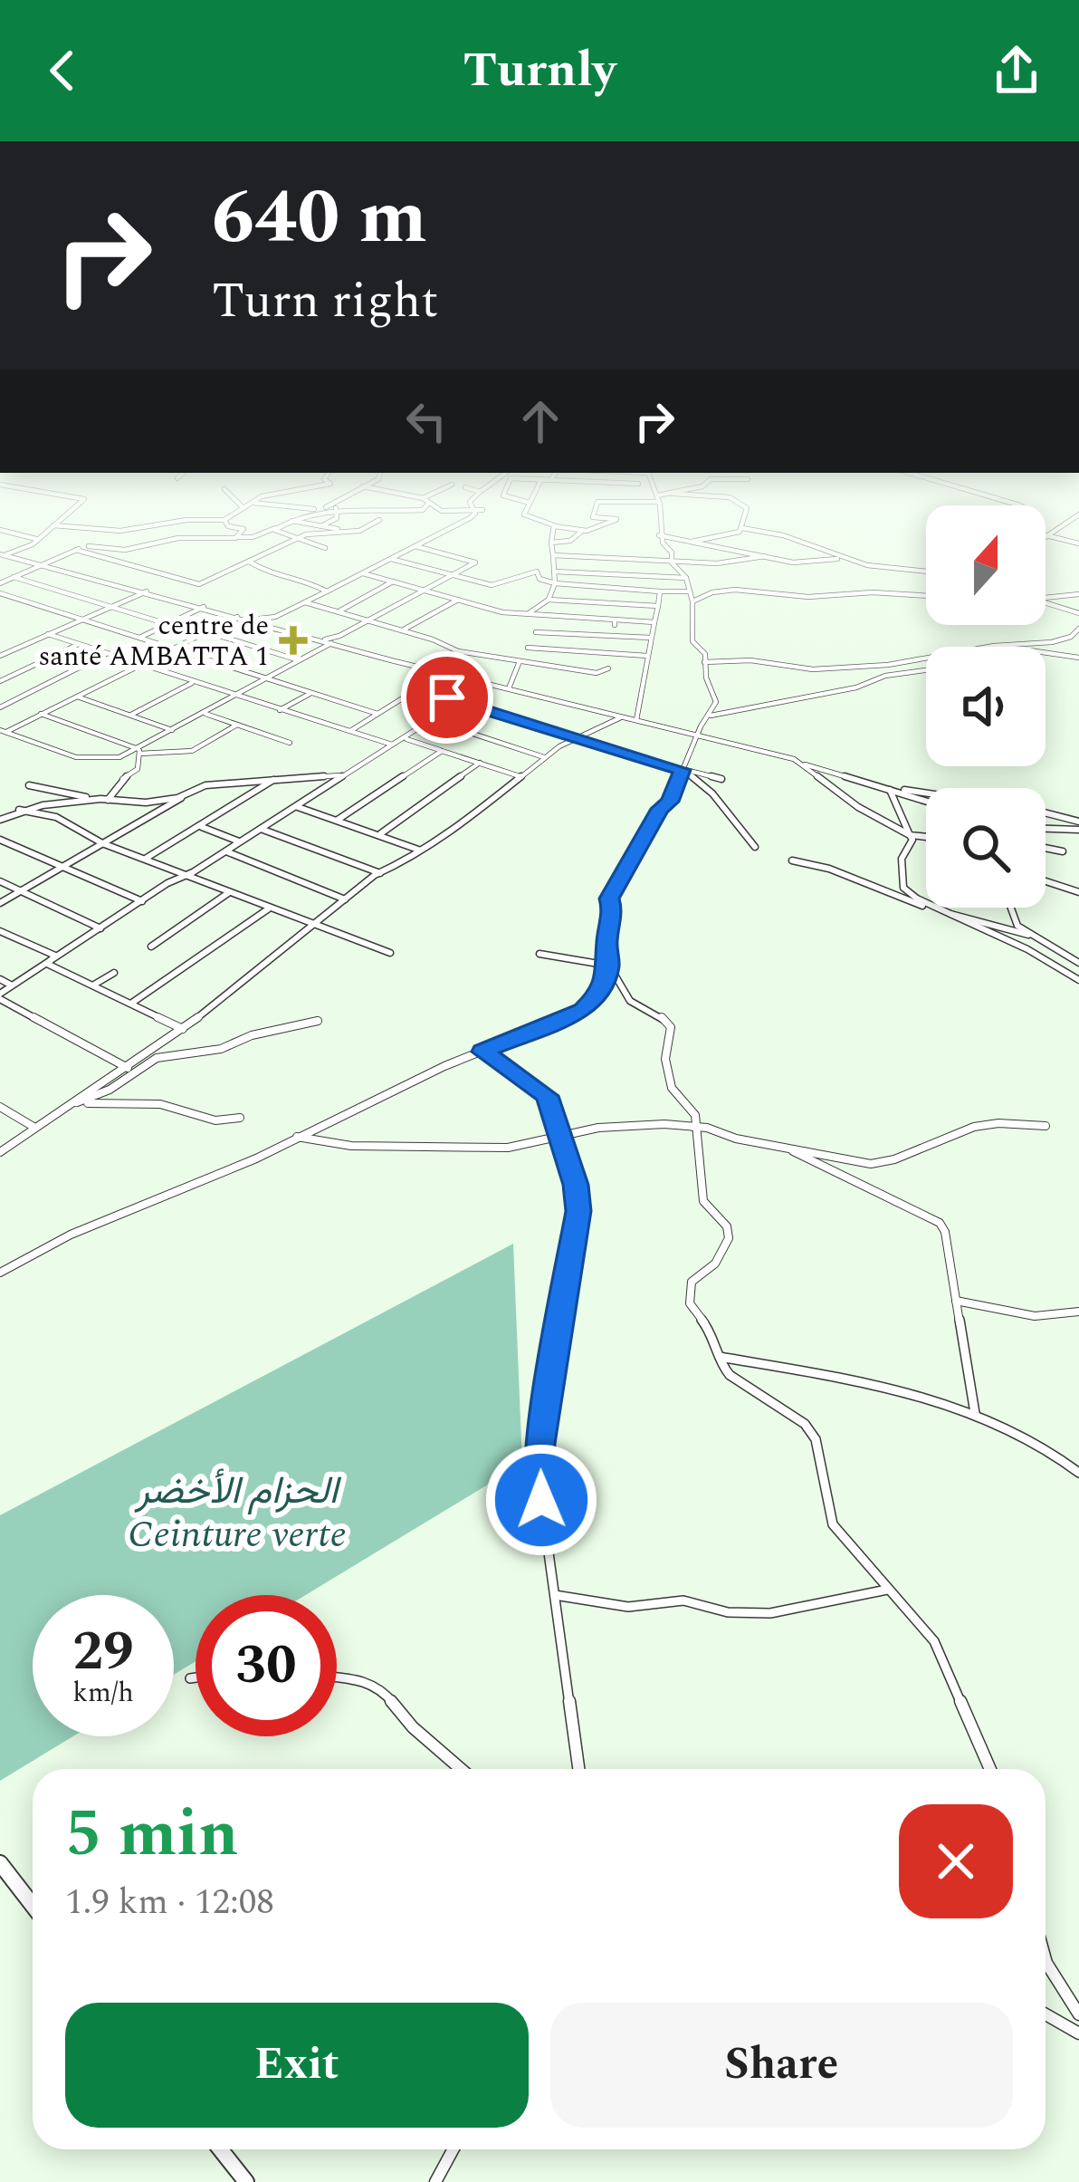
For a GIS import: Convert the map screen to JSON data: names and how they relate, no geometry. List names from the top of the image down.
{
  "parks": ["الحزام الأخضر Ceinture verte"],
  "places": {
    "health": ["centre de santé AMBATTA 1"]
  },
  "north": "top",
  "page": {
    "header": "Turnly",
    "turn": ["640 m", "Turn right"],
    "speed": "29 km/h",
    "limit": "30",
    "heading": ["5 min", "1.9 km · 12:08"],
    "buttons": ["Exit", "Share"]
  }
}
